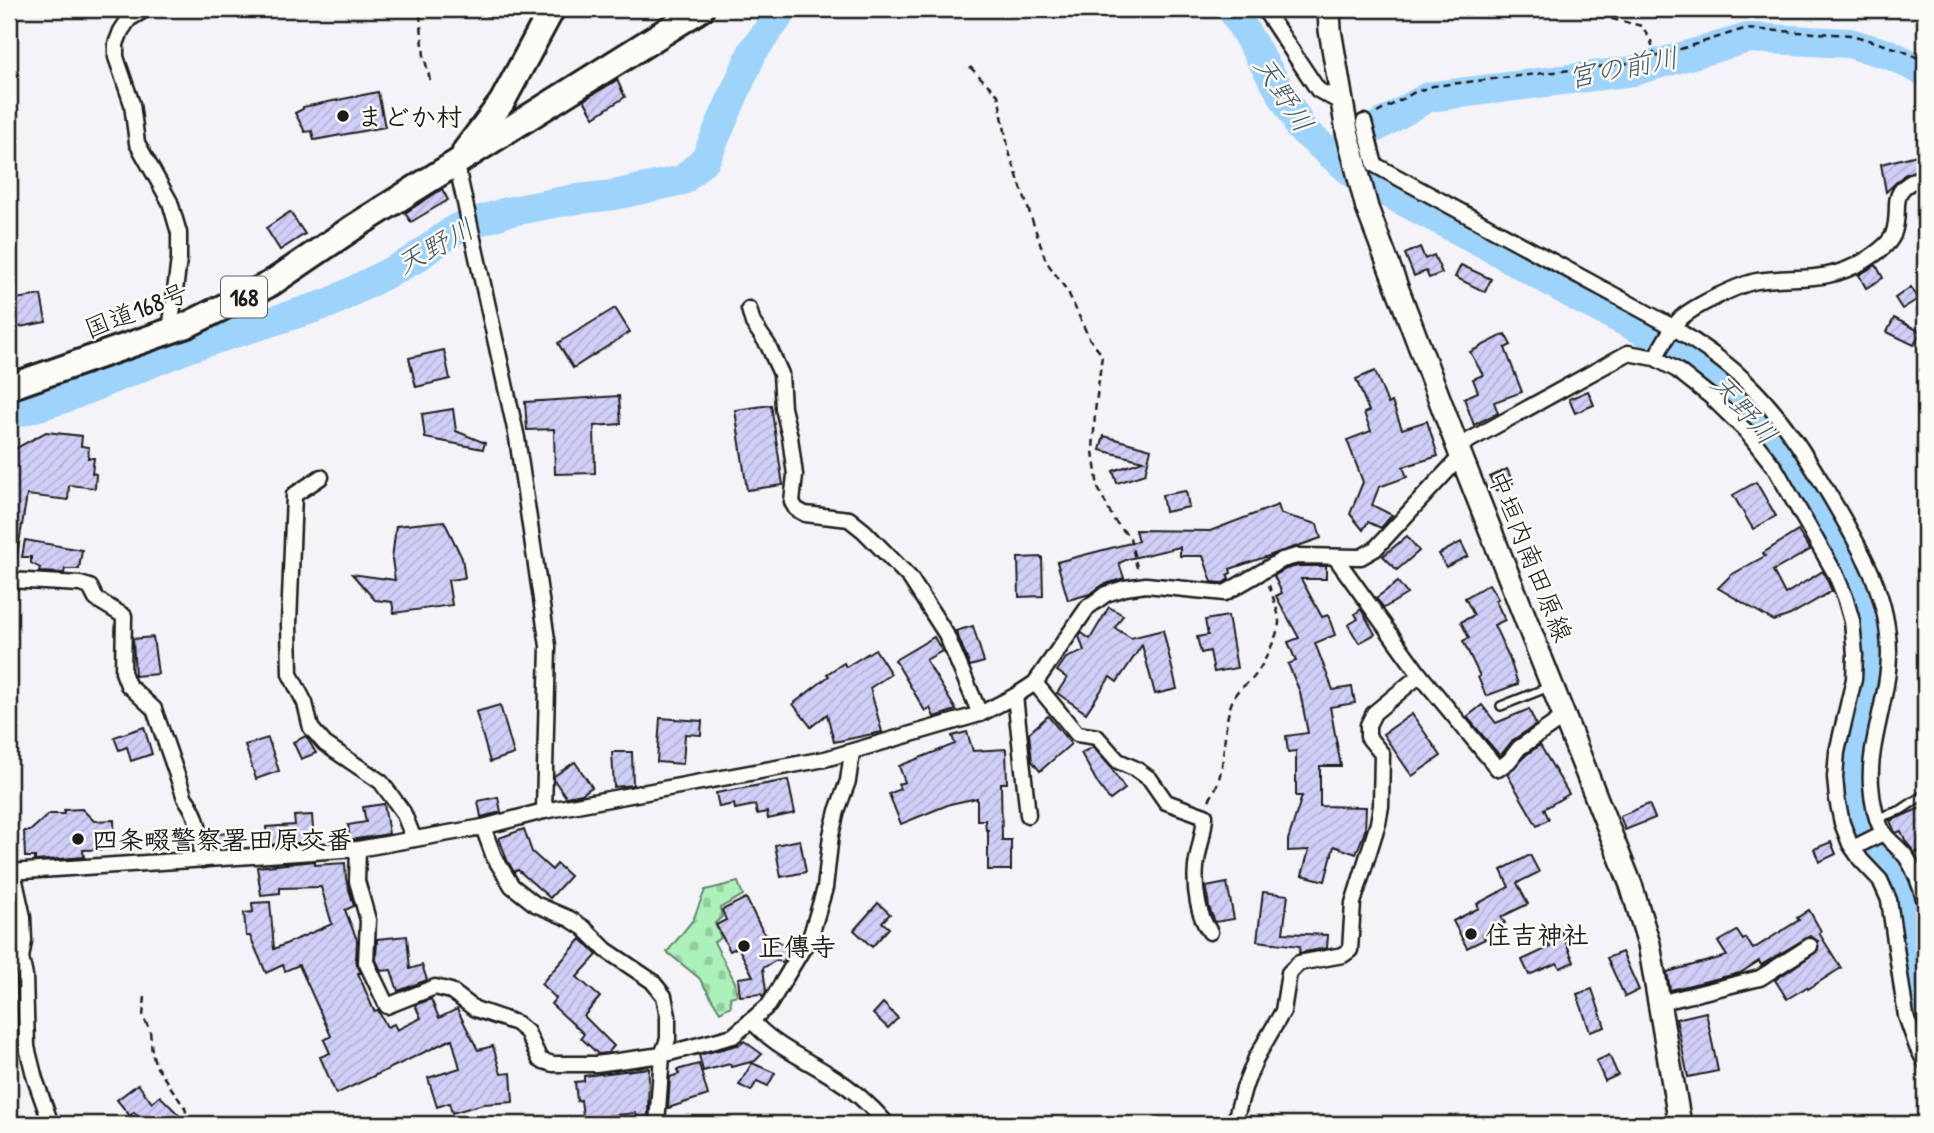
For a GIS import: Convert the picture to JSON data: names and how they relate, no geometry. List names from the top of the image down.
{
  "streets": {
    "highway": ["168", "国道168号"],
    "main road": ["中垣内南田原線"]
  },
  "water": ["宮の前川", "天野川"],
  "places": [
    "まどか村",
    "四条畷警察署田原交番",
    "住吉神社",
    "正傳寺"
  ]
}
